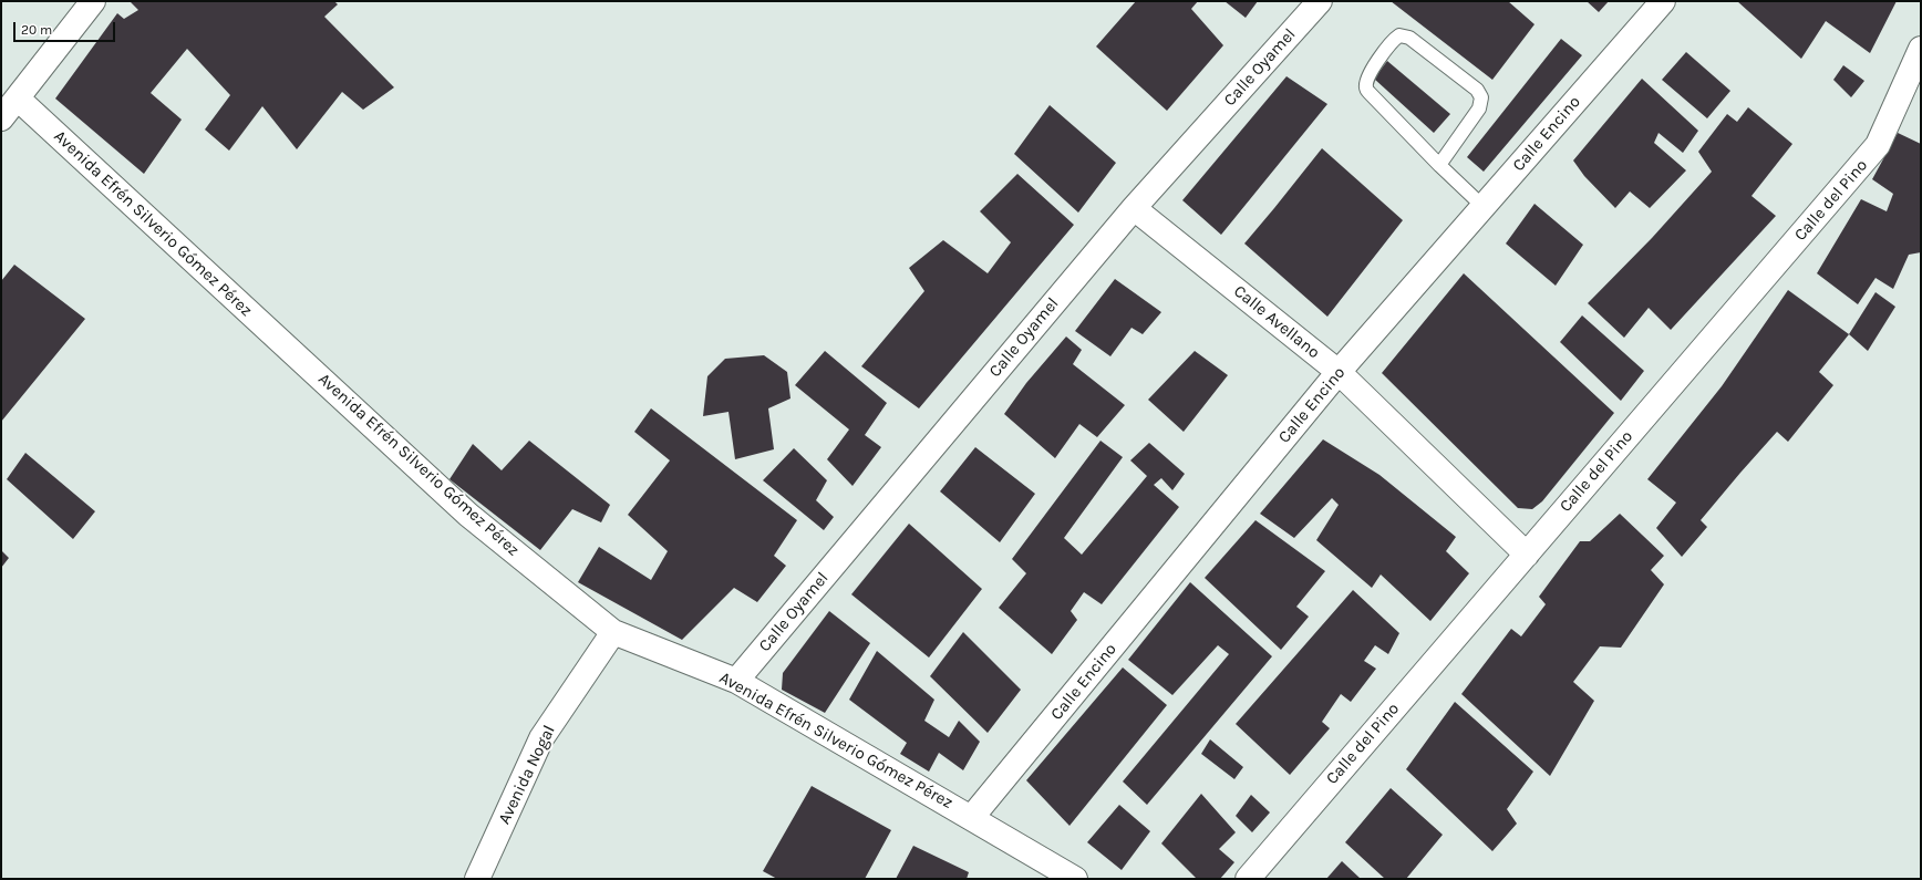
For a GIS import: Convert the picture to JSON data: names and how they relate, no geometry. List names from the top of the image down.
{
  "streets": {
    "street": [
      "Calle Oyamel",
      "Calle Encino",
      "Calle del Pino",
      "Avenida Efrén Silverio Gómez Pérez",
      "Calle Avellano",
      "Avenida Nogal"
    ]
  },
  "crossings": [
    ["Calle Oyamel", "Avenida Efrén Silverio Gómez Pérez"],
    ["Calle Oyamel", "Calle Avellano"],
    ["Calle Encino", "Avenida Efrén Silverio Gómez Pérez"],
    ["Calle Encino", "Calle Avellano"],
    ["Calle del Pino", "Calle Avellano"],
    ["Avenida Efrén Silverio Gómez Pérez", "Avenida Nogal"]
  ],
  "scale_bar": "20 m"
}
